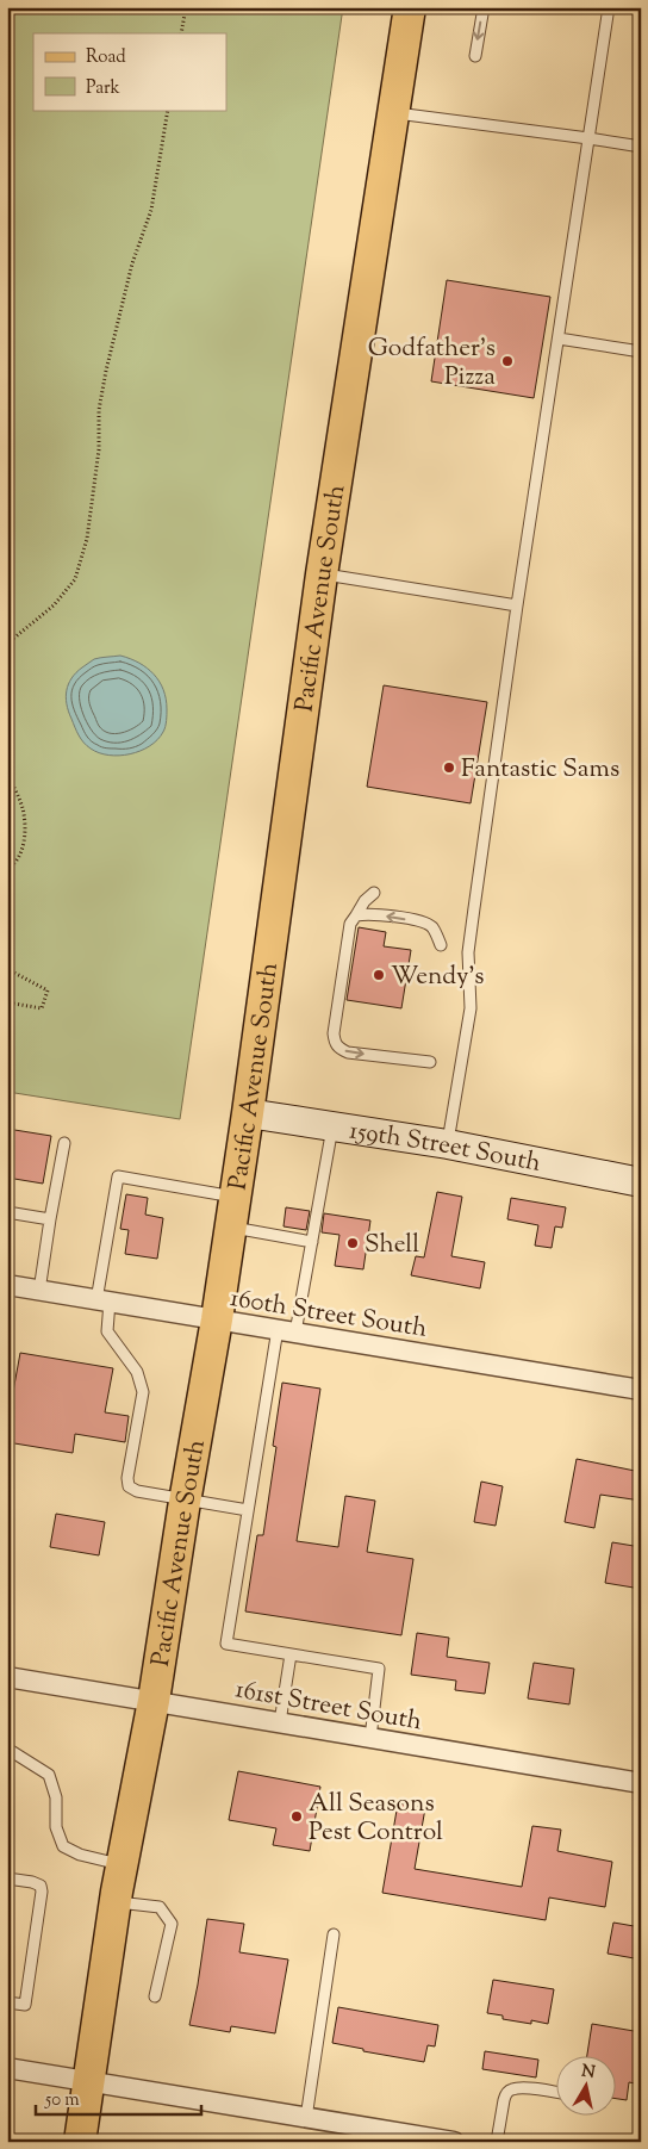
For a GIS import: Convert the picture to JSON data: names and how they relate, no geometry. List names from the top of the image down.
{
  "streets": {
    "main road": ["Pacific Avenue South"],
    "street": ["159th Street South", "160th Street South", "161st Street South"]
  },
  "crossings": [
    ["Pacific Avenue South", "159th Street South"],
    ["Pacific Avenue South", "160th Street South"],
    ["Pacific Avenue South", "161st Street South"]
  ],
  "places": [
    "Godfather's Pizza",
    "Fantastic Sams",
    "Wendy's",
    "Shell",
    "All Seasons Pest Control"
  ],
  "legend": ["Road", "Park"],
  "scale_bar": "50 m",
  "north": "top"
}
